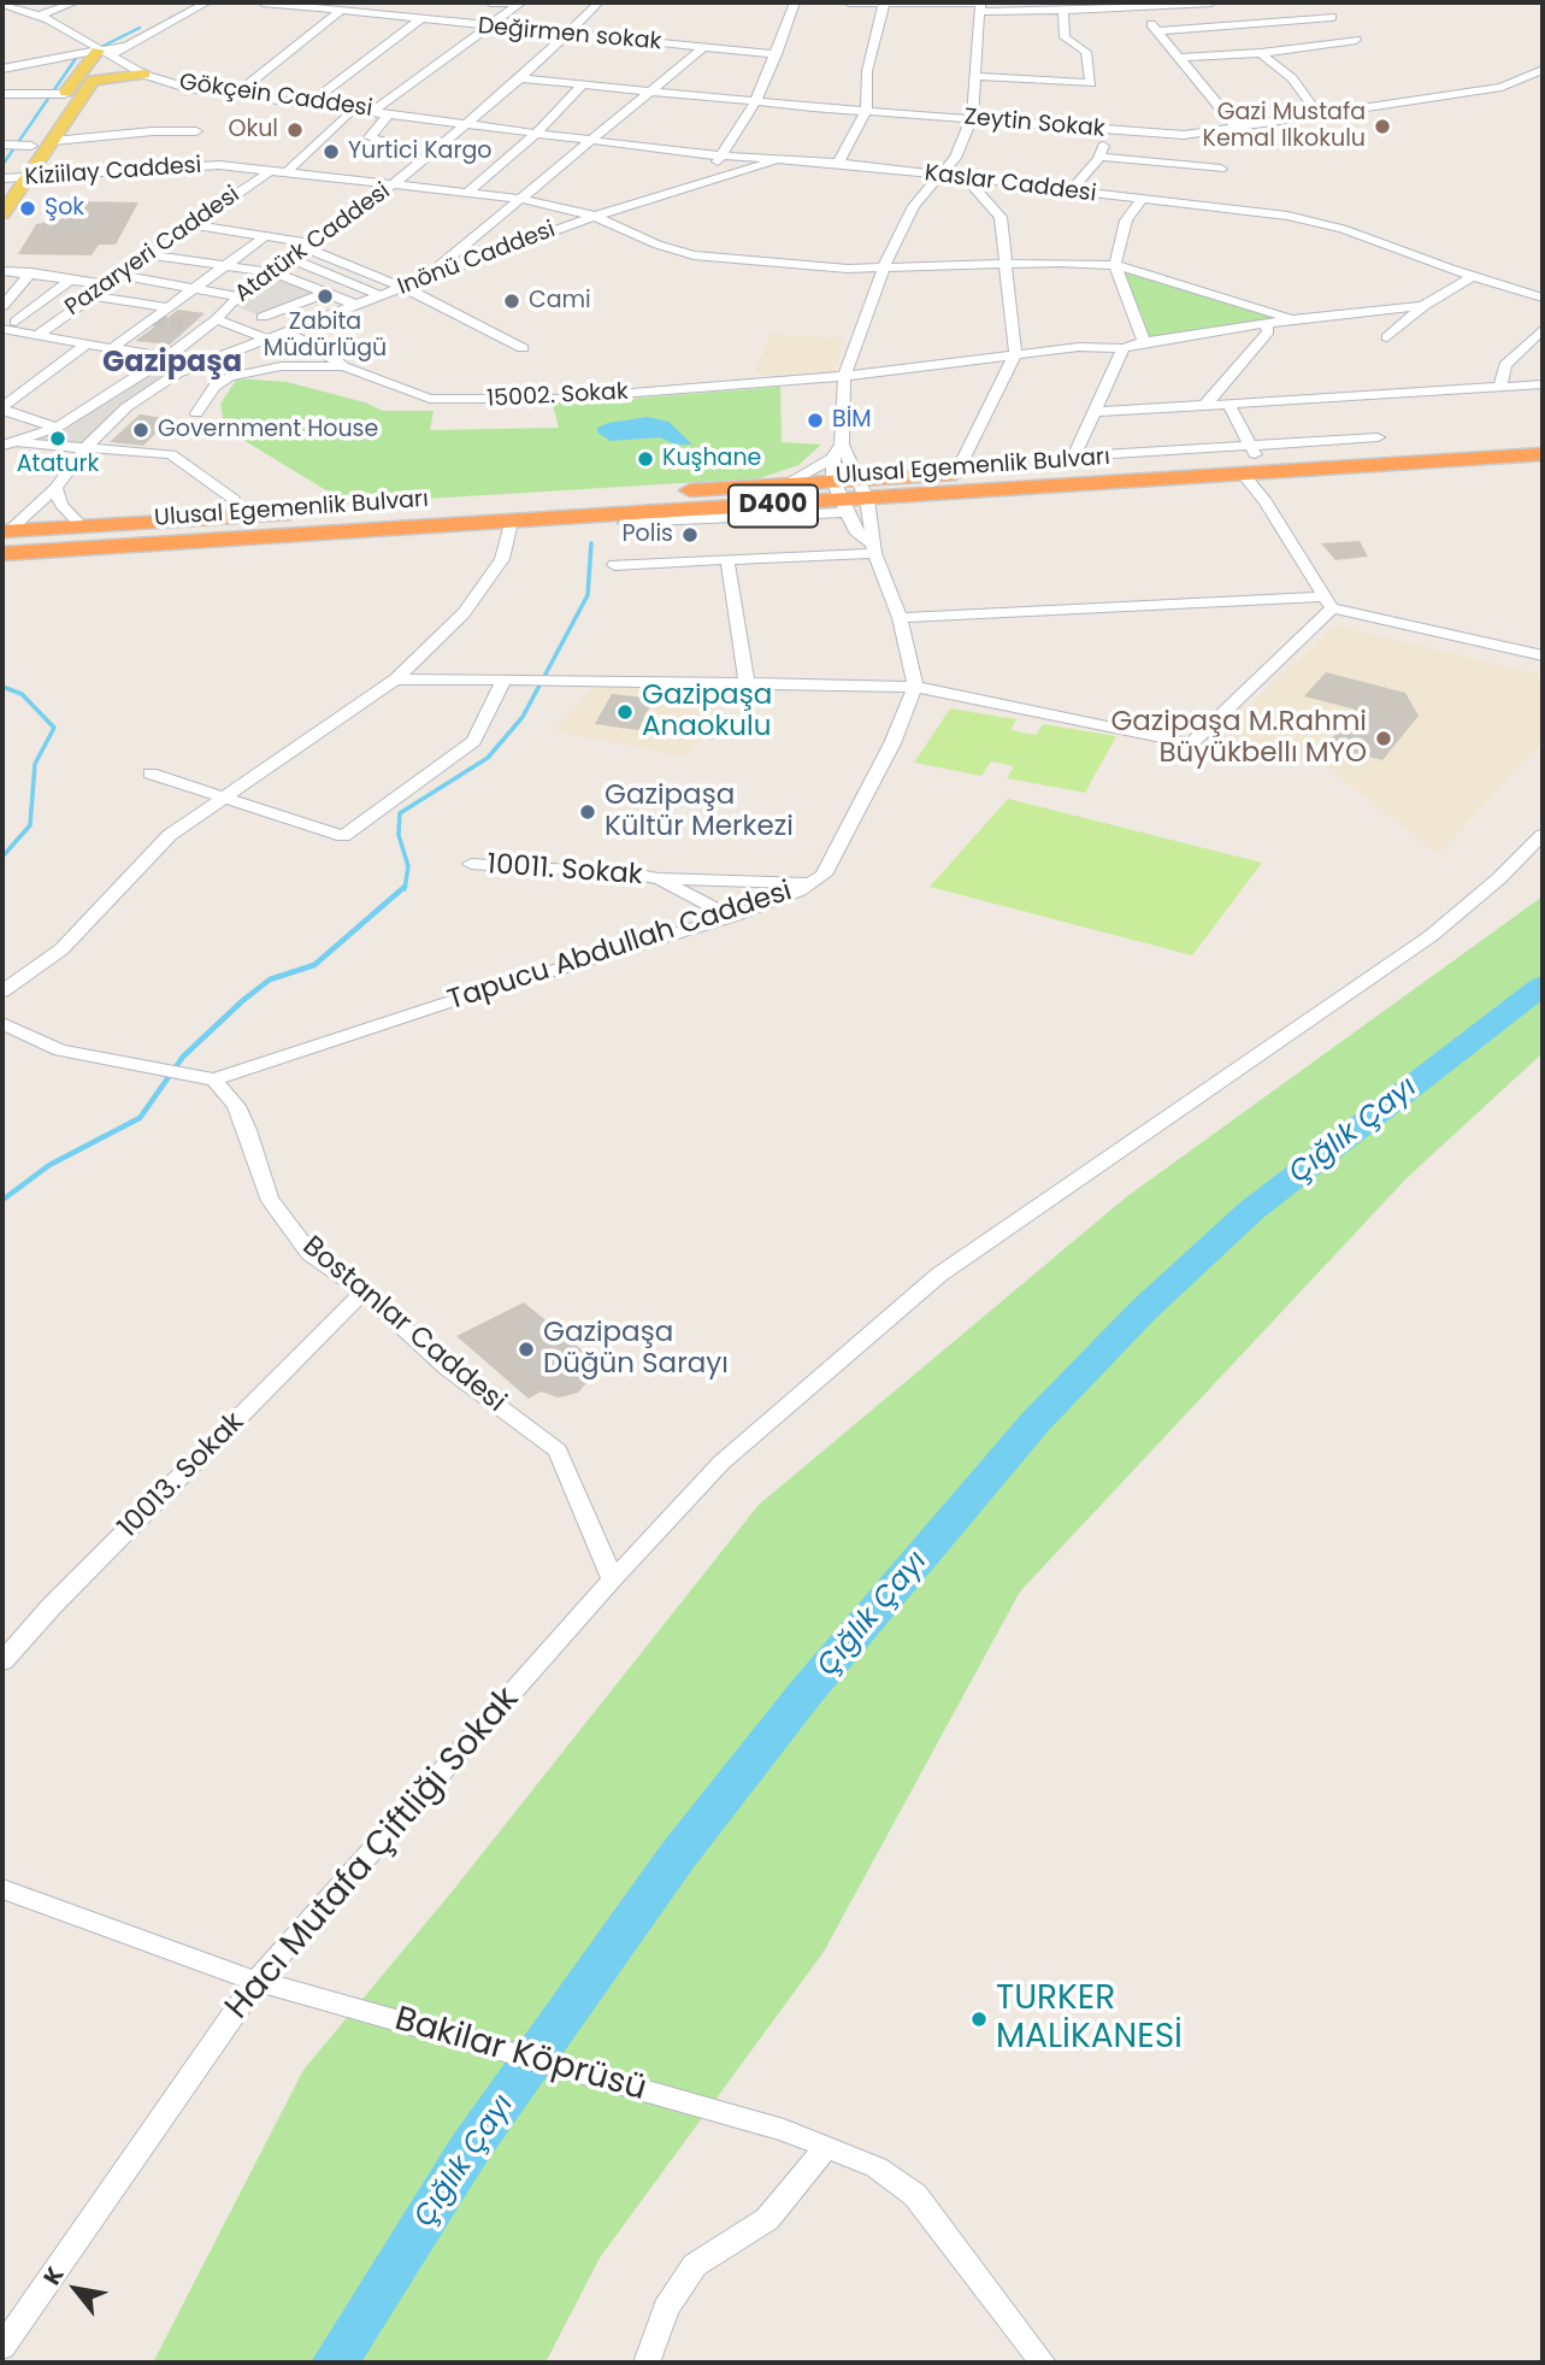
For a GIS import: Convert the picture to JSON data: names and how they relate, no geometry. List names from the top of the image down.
{
  "streets": {
    "highway": ["Ulusal Egemenlik Bulvarı", "D400"],
    "street": [
      "Değirmen sokak",
      "Gökçein Caddesi",
      "Zeytin Sokak",
      "Kiziilay Caddesi",
      "Kaslar Caddesi",
      "Atatürk Caddesi",
      "Pazaryeri Caddesi",
      "Inönü Caddesi",
      "15002. Sokak",
      "10011. Sokak",
      "Tapucu Abdullah Caddesi",
      "Bostanlar Caddesi",
      "10013. Sokak",
      "Hacı Mutafa Çiftliği Sokak",
      "Bakilar Köprüsü"
    ]
  },
  "crossings": [
    ["Değirmen sokak", "Atatürk Caddesi"],
    ["Gökçein Caddesi", "Kaslar Caddesi"],
    ["Gökçein Caddesi", "Atatürk Caddesi"],
    ["Zeytin Sokak", "Atatürk Caddesi"],
    ["Kiziilay Caddesi", "Atatürk Caddesi"],
    ["Kiziilay Caddesi", "Pazaryeri Caddesi"],
    ["Kiziilay Caddesi", "Inönü Caddesi"],
    ["Kiziilay Caddesi", "15002. Sokak"],
    ["Kaslar Caddesi", "Atatürk Caddesi"],
    ["Kaslar Caddesi", "Inönü Caddesi"],
    ["Atatürk Caddesi", "15002. Sokak"],
    ["Pazaryeri Caddesi", "15002. Sokak"],
    ["Inönü Caddesi", "15002. Sokak"],
    ["Inönü Caddesi", "Ulusal Egemenlik Bulvarı"],
    ["10011. Sokak", "Tapucu Abdullah Caddesi"],
    ["Tapucu Abdullah Caddesi", "Bostanlar Caddesi"],
    ["Bostanlar Caddesi", "10013. Sokak"],
    ["Bostanlar Caddesi", "Hacı Mutafa Çiftliği Sokak"],
    ["Hacı Mutafa Çiftliği Sokak", "Bakilar Köprüsü"]
  ],
  "districts": ["Gazipaşa"],
  "water": ["Çığlık Çayı"],
  "places": [
    "Gazi Mustafa Kemal Ilkokulu",
    "Okul",
    "Yurtici Kargo",
    "Şok",
    "Zabita Müdürlügü",
    "Cami",
    "BİM",
    "Government House",
    "Ataturk",
    "Kuşhane",
    "Polis",
    "Gazipaşa Anaokulu",
    "Gazipaşa M.Rahmi Büyükbellı MYO",
    "Gazipaşa Kültür Merkezi",
    "Gazipaşa Düğün Sarayı",
    "TURKER MALİKANESİ"
  ],
  "north": "top left"
}
